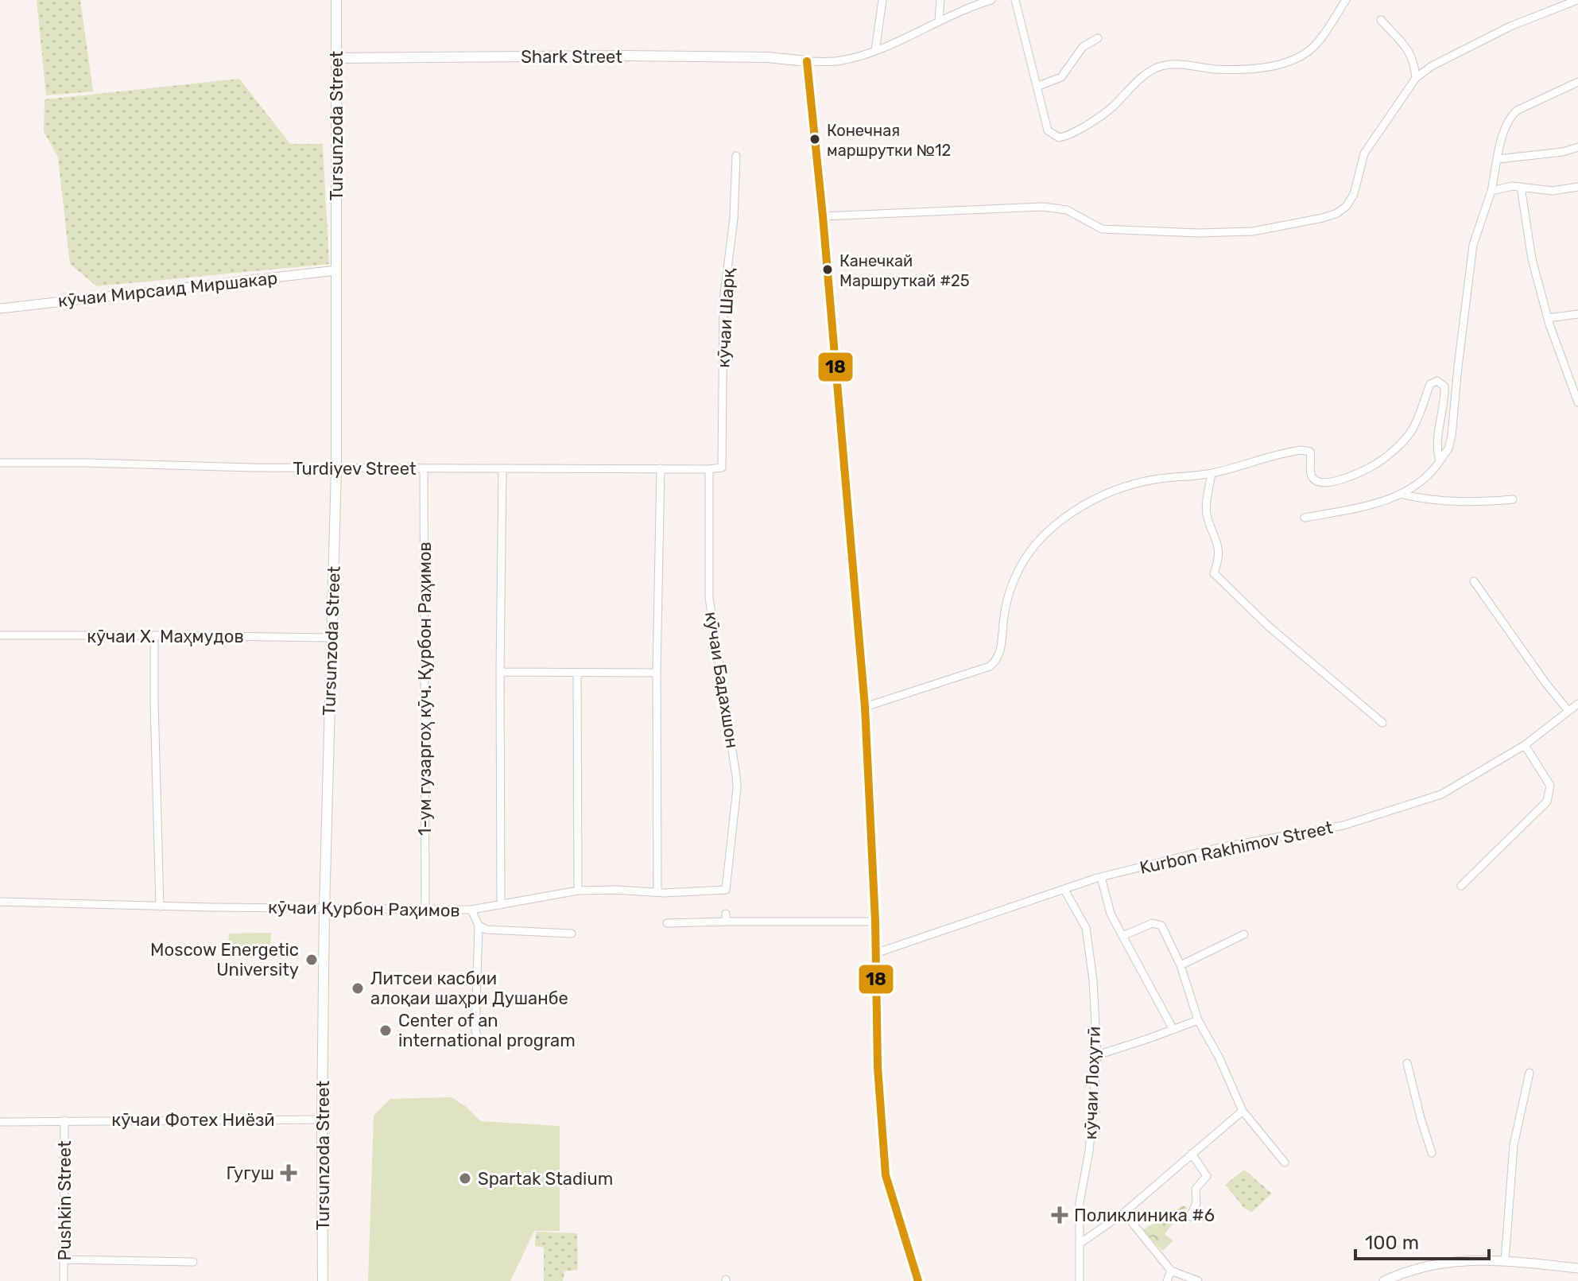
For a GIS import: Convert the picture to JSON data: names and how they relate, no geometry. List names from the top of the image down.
{
  "streets": {
    "main road": ["Shark Street", "Tursunzoda Street"],
    "street": [
      "кӯчаи Мирсаид Миршакар",
      "кӯчаи Шарқ",
      "Turdiyev Street",
      "кӯчаи Х. Маҳмудов",
      "кӯчаи Бадахшон",
      "1-ум гузаргоҳ кӯч. Қурбон Раҳимов",
      "Kurbon Rakhimov Street",
      "кӯчаи Қурбон Раҳимов",
      "кӯчаи Лоҳутӣ",
      "кӯчаи Фотех Ниёзӣ",
      "Pushkin Street"
    ]
  },
  "crossings": [
    ["Shark Street", "Tursunzoda Street"],
    ["Tursunzoda Street", "кӯчаи Мирсаид Миршакар"],
    ["Tursunzoda Street", "Turdiyev Street"],
    ["Tursunzoda Street", "кӯчаи Х. Маҳмудов"],
    ["Tursunzoda Street", "кӯчаи Қурбон Раҳимов"],
    ["Tursunzoda Street", "кӯчаи Фотех Ниёзӣ"],
    ["кӯчаи Шарқ", "Turdiyev Street"],
    ["кӯчаи Шарқ", "кӯчаи Бадахшон"],
    ["Turdiyev Street", "кӯчаи Бадахшон"],
    ["Turdiyev Street", "1-ум гузаргоҳ кӯч. Қурбон Раҳимов"],
    ["кӯчаи Бадахшон", "кӯчаи Қурбон Раҳимов"],
    ["1-ум гузаргоҳ кӯч. Қурбон Раҳимов", "кӯчаи Қурбон Раҳимов"],
    ["Kurbon Rakhimov Street", "кӯчаи Лоҳутӣ"],
    ["кӯчаи Фотех Ниёзӣ", "Pushkin Street"]
  ],
  "places": {
    "other": [
      "Конечная маршрутки №12",
      "Канечкай Маршруткай #25",
      "Moscow Energetic University",
      "Литсеи касбии алоқаи шаҳри Душанбе",
      "Сenter of an international program",
      "Spartak Stadium"
    ],
    "health": ["Гугуш", "Поликлиника #6"]
  },
  "lines": ["transit line 18"],
  "scale_bar": "100 m"
}
